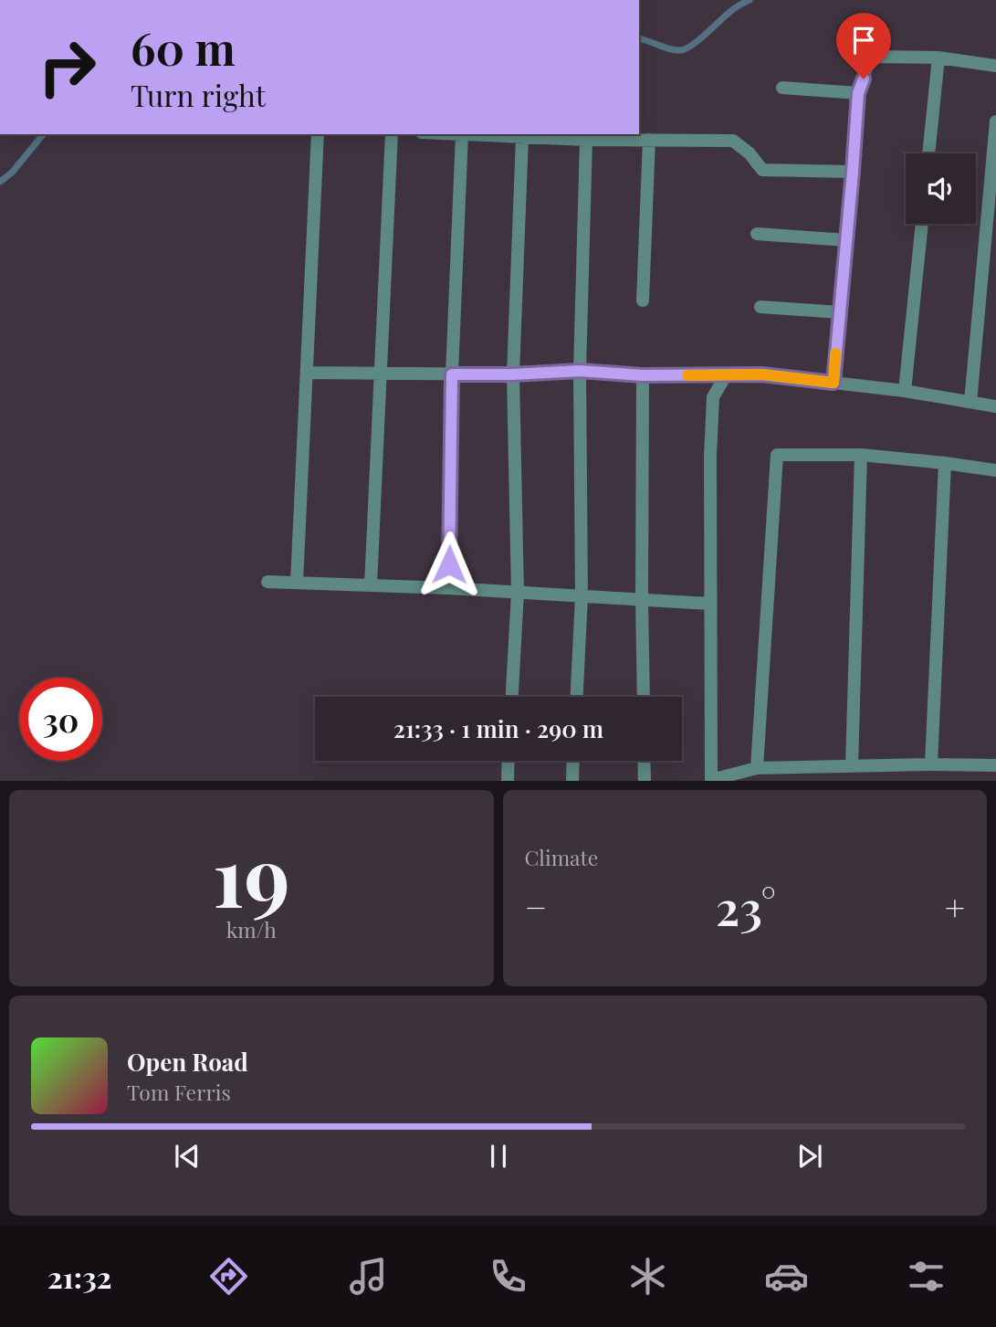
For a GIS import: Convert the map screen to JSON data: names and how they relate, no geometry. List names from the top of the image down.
{
  "page": {
    "turn": ["60 m", "Turn right"],
    "limit": "30",
    "trip": "21:33 · 1 min · 290 m",
    "tile": [
      ["19", "km/h"],
      "Climate"
    ],
    "heat": ["−", "23°", "+"],
    "song": ["Open Road", "Tom Ferris"],
    "tabs": "21:32"
  }
}
